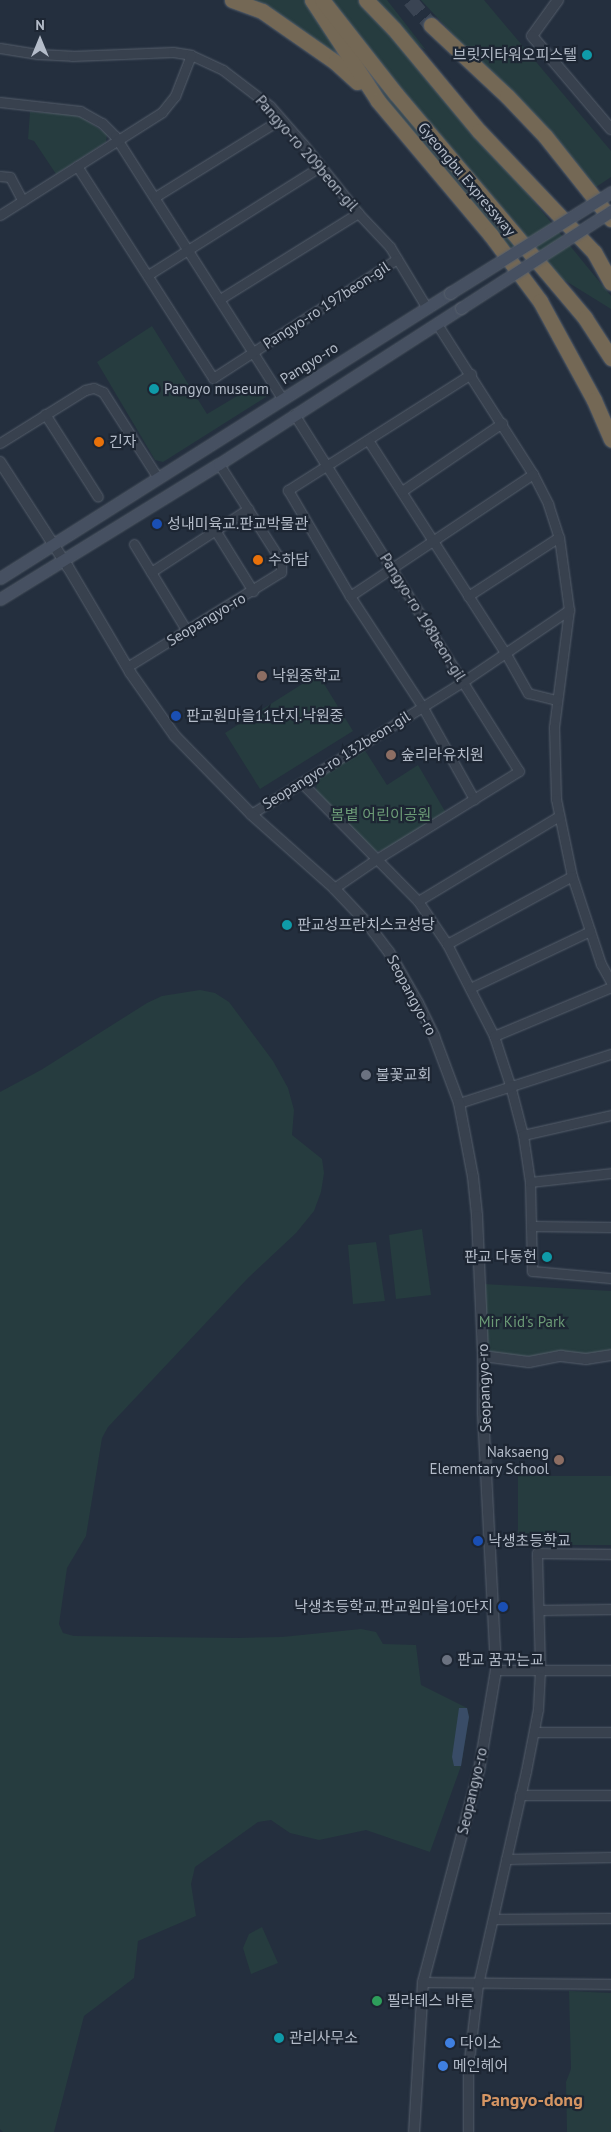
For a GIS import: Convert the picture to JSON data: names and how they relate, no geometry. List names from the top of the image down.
{
  "streets": {
    "highway": ["Gyeongbu Expressway"],
    "main road": ["Pangyo-ro"],
    "street": [
      "Pangyo-ro 209beon-gil",
      "Pangyo-ro 197beon-gil",
      "Pangyo-ro 198beon-gil",
      "Seopangyo-ro",
      "Seopangyo-ro 132beon-gil"
    ]
  },
  "crossings": [
    ["Pangyo-ro 209beon-gil", "Pangyo-ro 197beon-gil"],
    ["Pangyo-ro 209beon-gil", "Pangyo-ro"],
    ["Pangyo-ro 197beon-gil", "Pangyo-ro"],
    ["Pangyo-ro", "Seopangyo-ro"],
    ["Pangyo-ro 198beon-gil", "Seopangyo-ro 132beon-gil"],
    ["Seopangyo-ro", "Seopangyo-ro 132beon-gil"]
  ],
  "districts": ["Pangyo-dong"],
  "parks": ["봄볕 어린이공원", "Mir Kid's Park"],
  "places": [
    "브릿지타워오피스텔",
    "Pangyo museum",
    "긴자",
    "성내미육교.판교박물관",
    "수하담",
    "낙원중학교",
    "판교원마을11단지.낙원중",
    "숲리라유치원",
    "판교성프란치스코성당",
    "불꽃교회",
    "판교 다동헌",
    "Naksaeng Elementary School",
    "낙생초등학교",
    "낙생초등학교.판교원마을10단지",
    "판교 꿈꾸는교",
    "필라테스 바른",
    "관리사무소",
    "다이소",
    "메인헤어"
  ],
  "north": "top"
}
